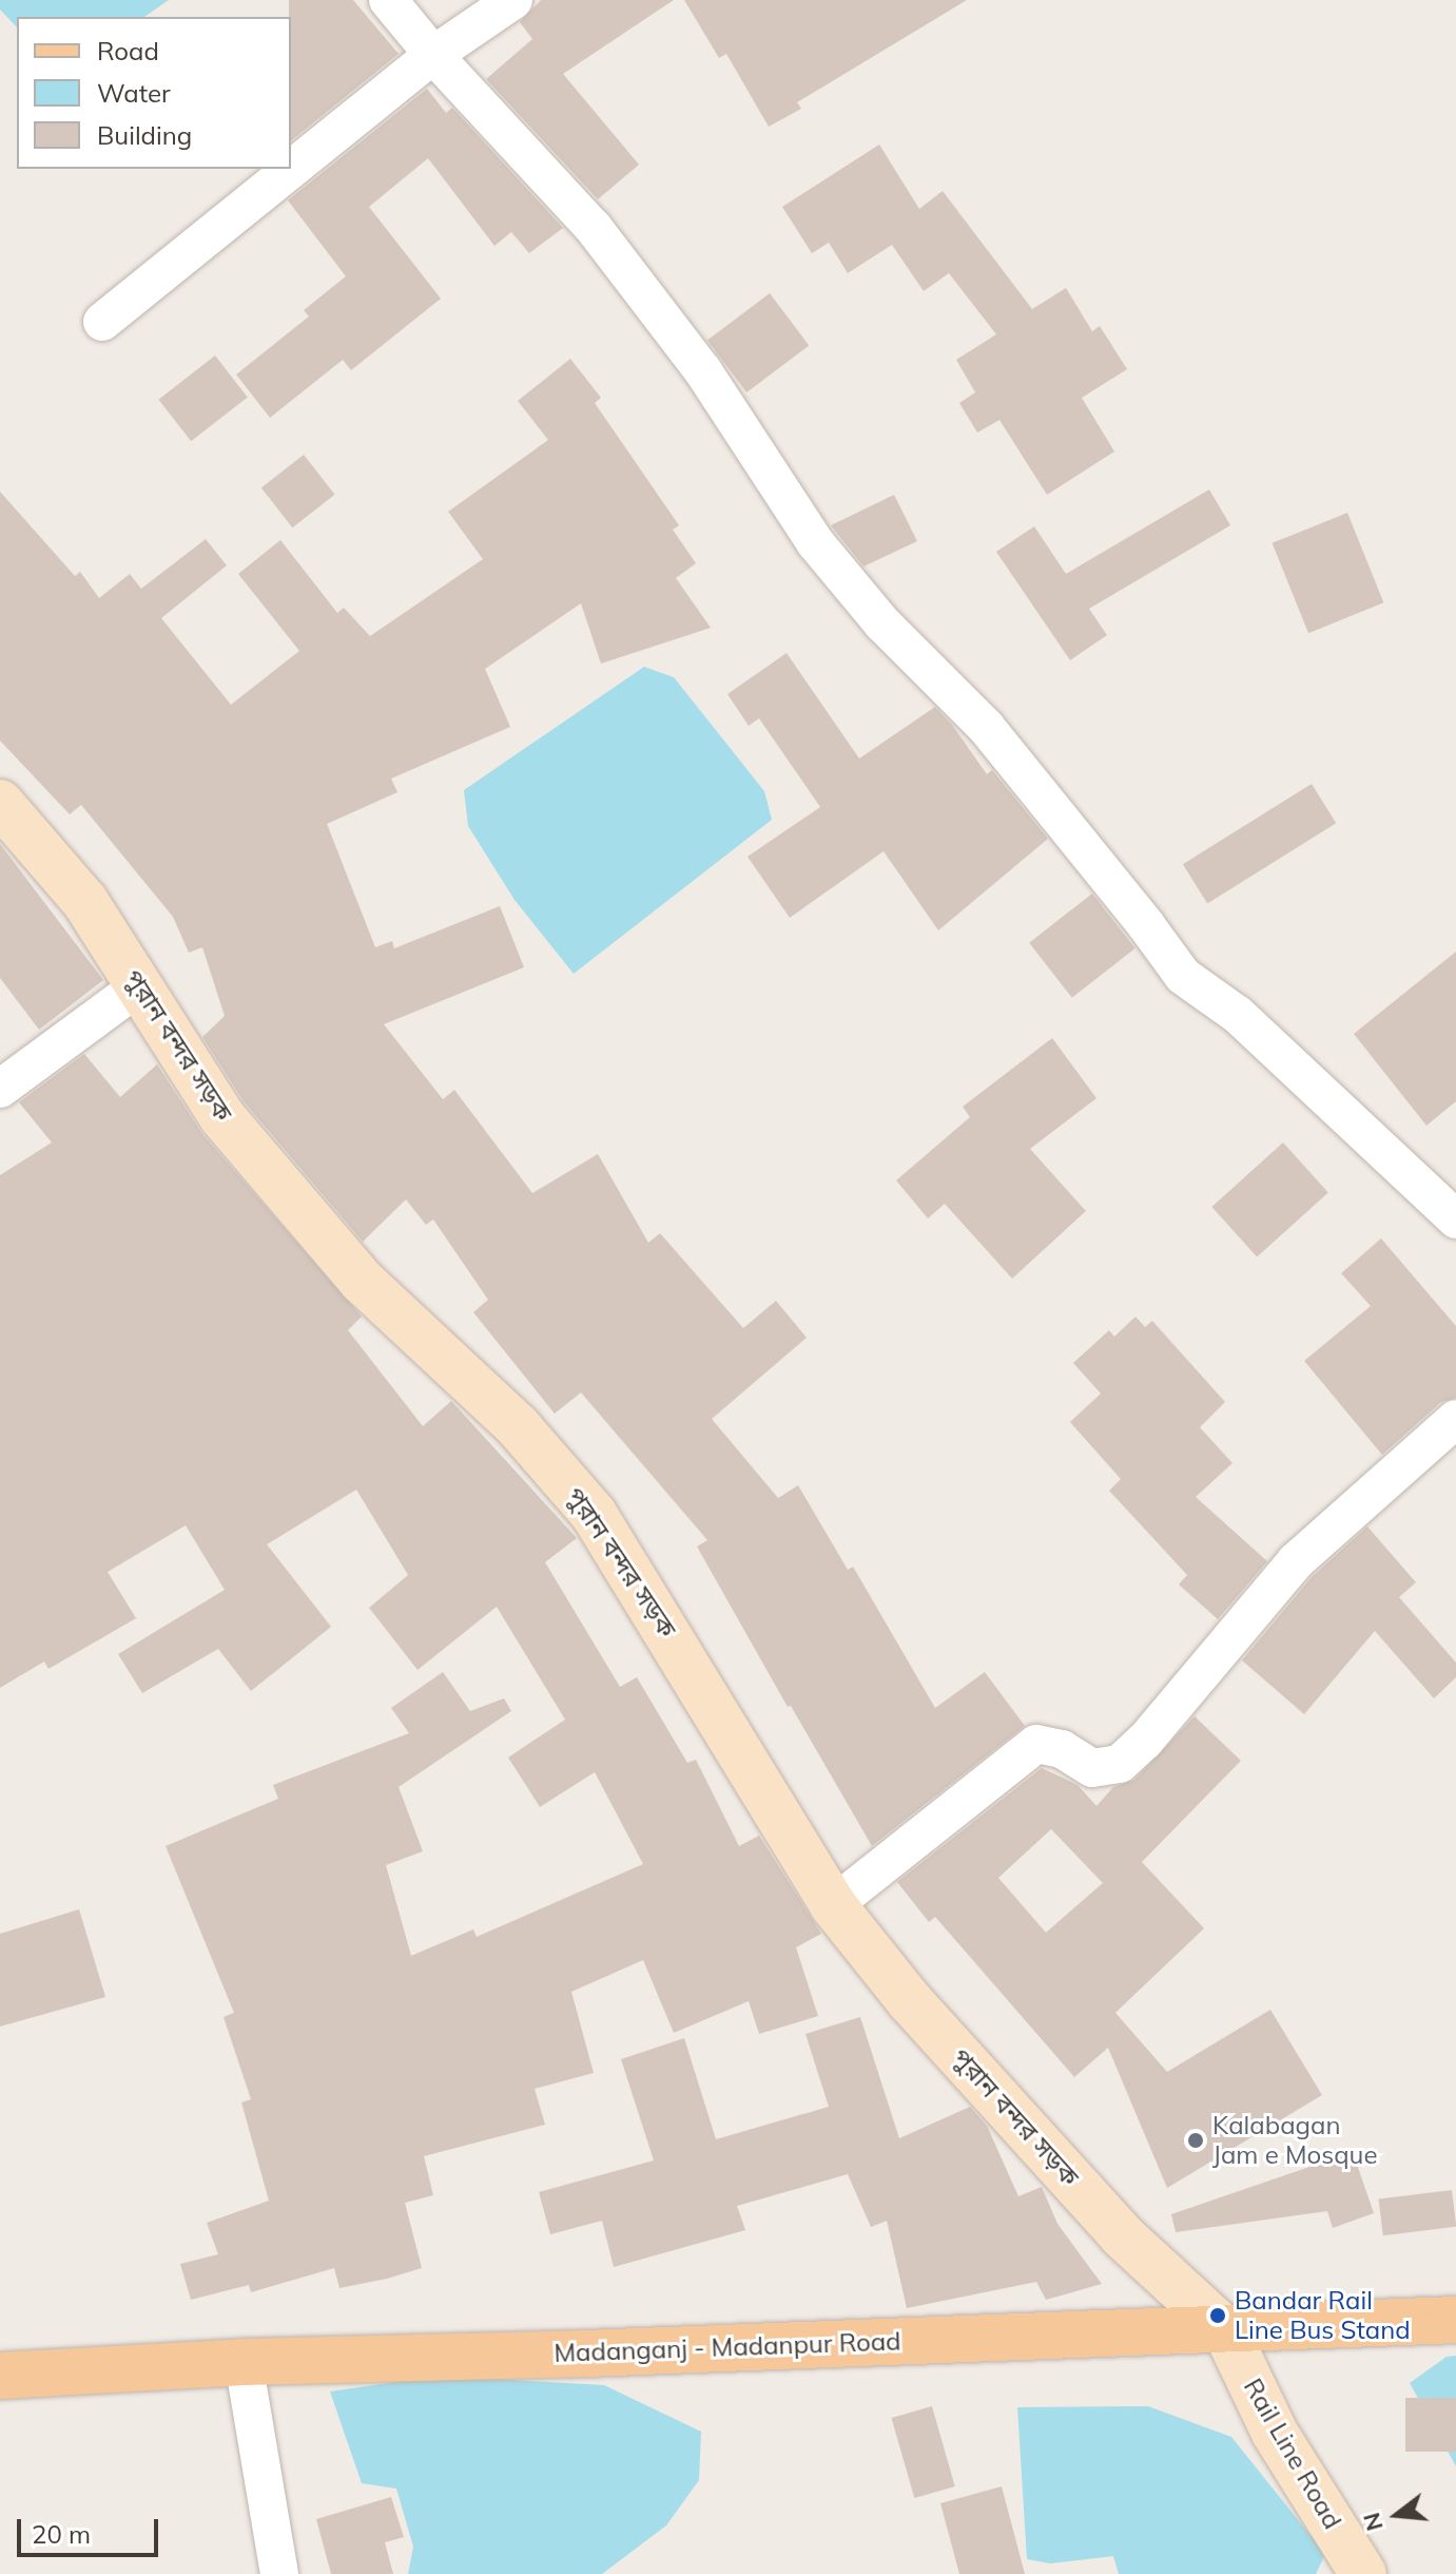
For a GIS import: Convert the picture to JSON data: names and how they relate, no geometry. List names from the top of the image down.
{
  "streets": {
    "main road": ["Madanganj - Madanpur Road"],
    "street": ["পুরান বন্দর সড়ক", "Rail Line Road"]
  },
  "crossings": [
    ["পুরান বন্দর সড়ক", "Madanganj - Madanpur Road"],
    ["পুরান বন্দর সড়ক", "Rail Line Road"],
    ["Madanganj - Madanpur Road", "Rail Line Road"]
  ],
  "places": ["Kalabagan Jam e Mosque", "Bandar Rail Line Bus Stand"],
  "legend": ["Road", "Water", "Building"],
  "scale_bar": "20 m",
  "north": "left"
}
